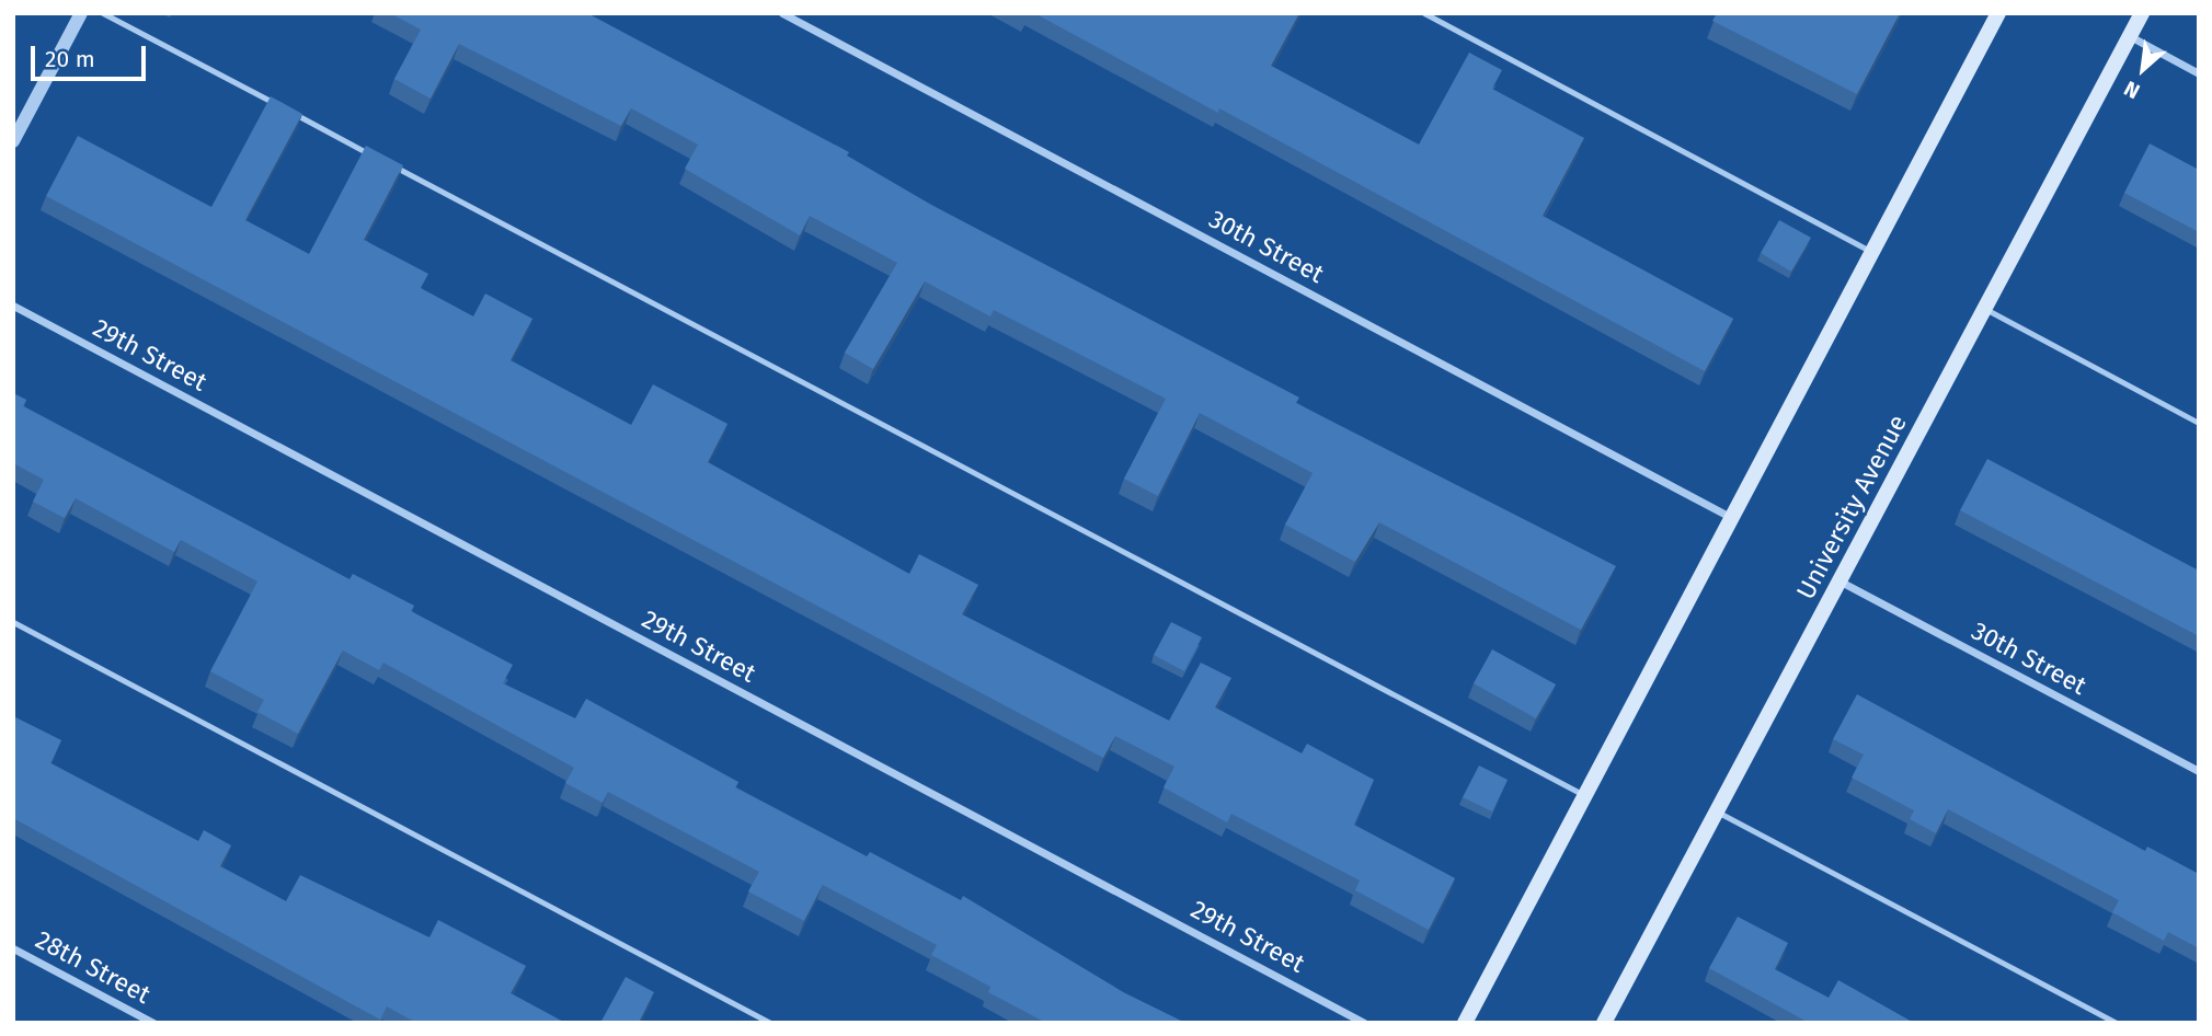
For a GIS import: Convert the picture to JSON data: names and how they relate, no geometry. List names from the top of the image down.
{
  "streets": {
    "main road": ["University Avenue"],
    "street": ["30th Street", "29th Street", "28th Street"]
  },
  "crossings": [
    ["30th Street", "University Avenue"]
  ],
  "scale_bar": "20 m",
  "north": "bottom left"
}
